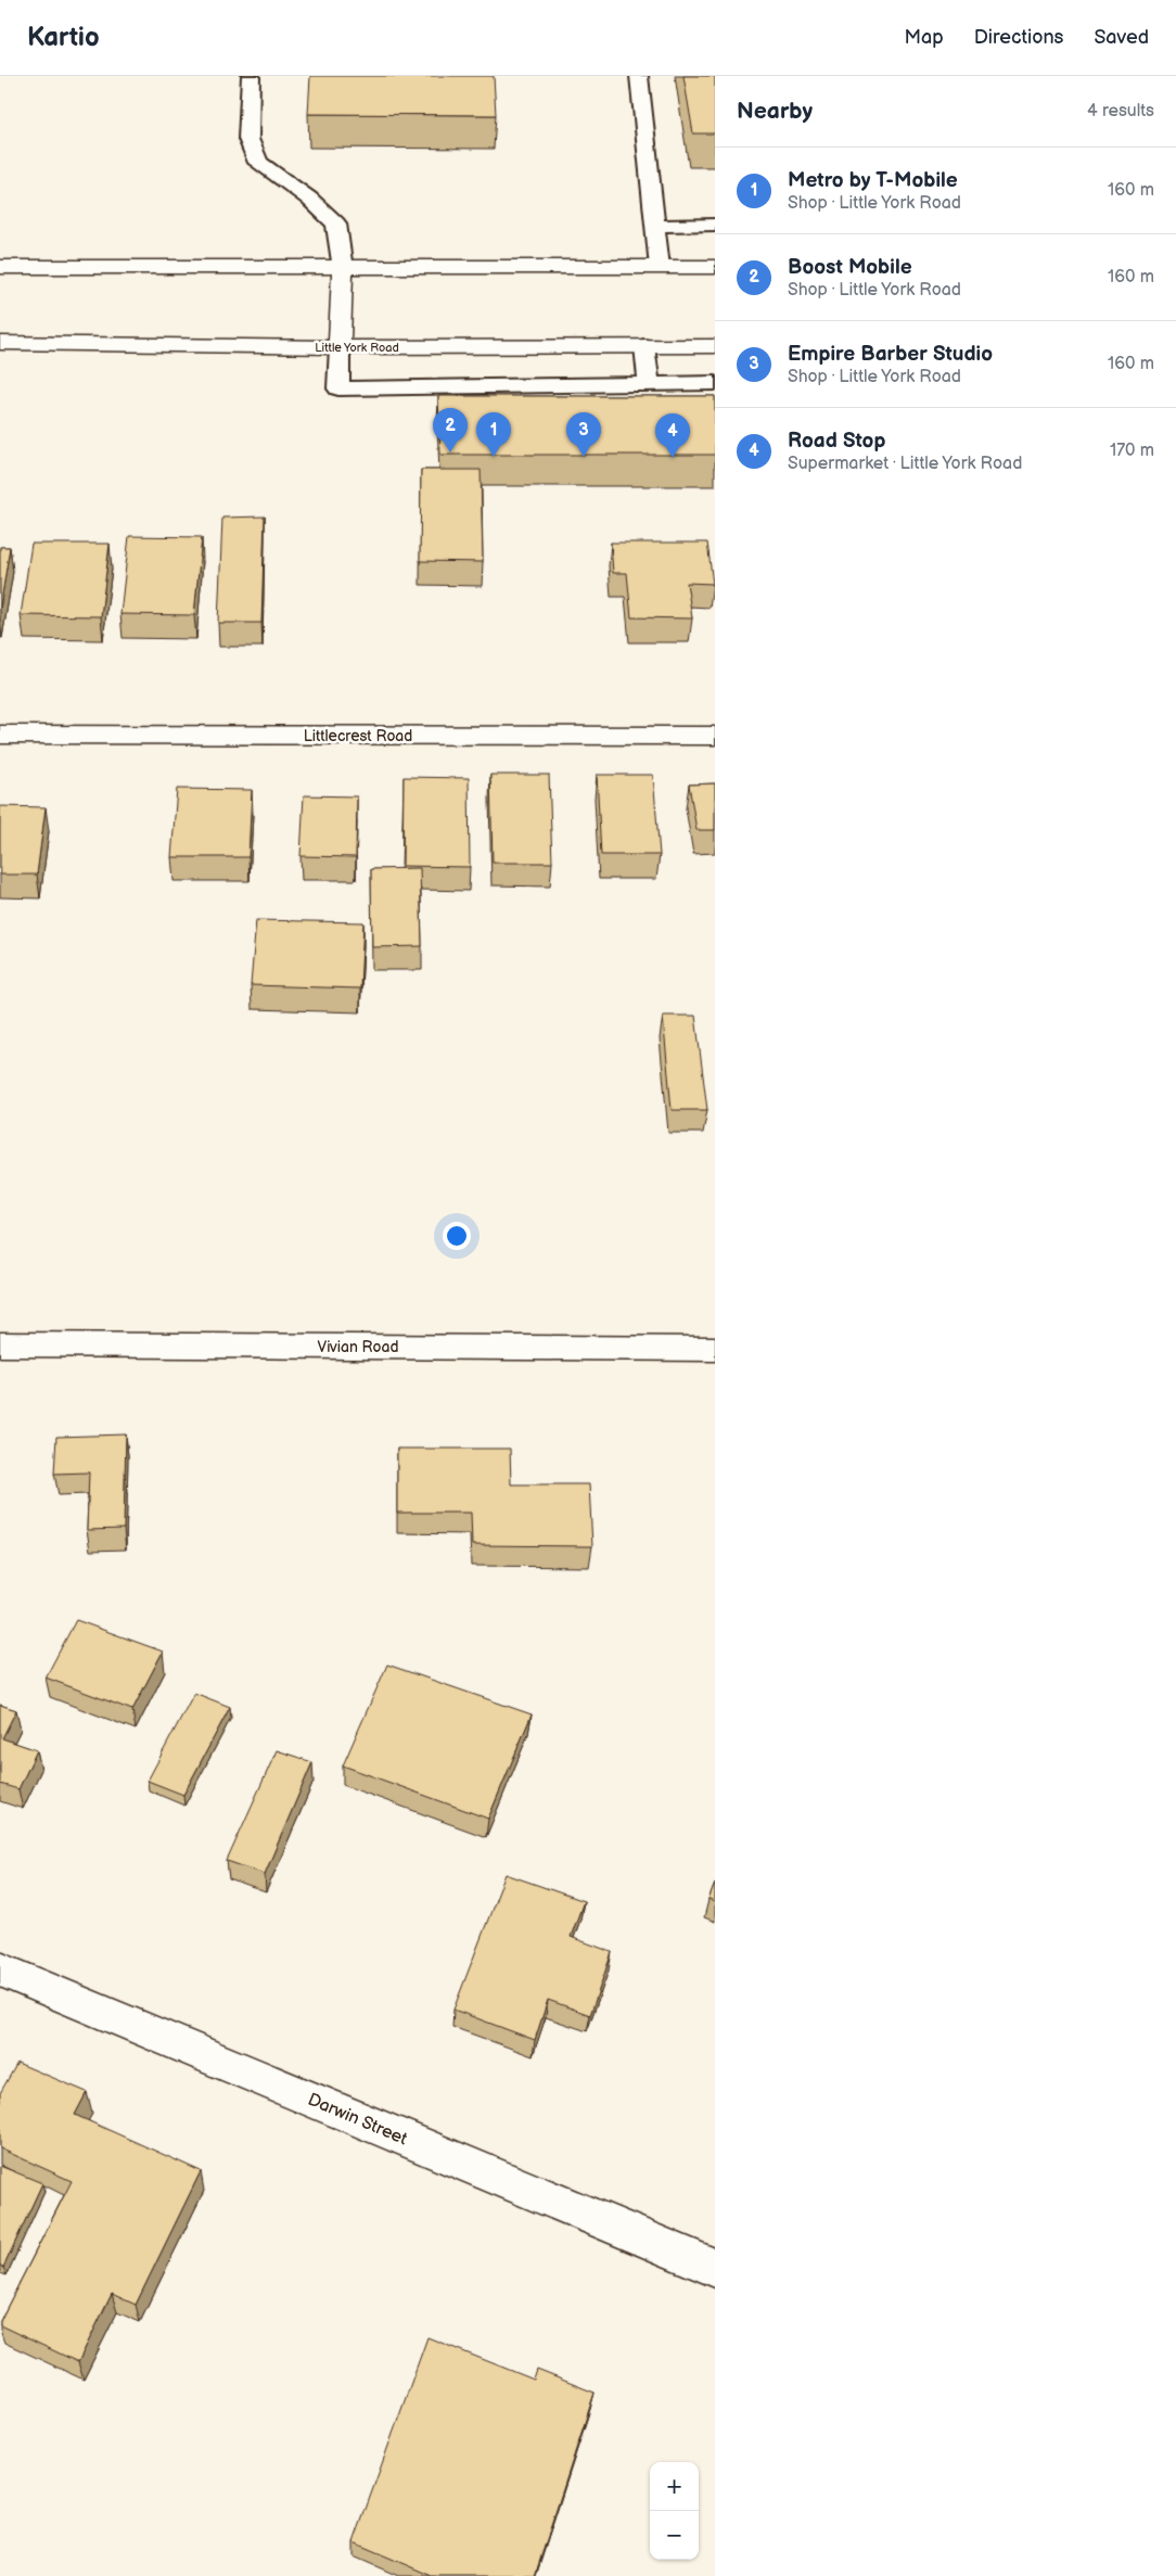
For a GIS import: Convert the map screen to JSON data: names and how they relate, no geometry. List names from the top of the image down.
{
  "streets": {
    "main road": [
      "Little York Road",
      "Littlecrest Road",
      "Vivian Road",
      "Darwin Street"
    ]
  },
  "page": {
    "header": "Kartio",
    "nav": ["Map", "Directions", "Saved"],
    "heading": ["Nearby", "4 results"],
    "list": [
      {
        "mark": "1",
        "name": "Metro by T-Mobile",
        "note": "Shop · Little York Road",
        "value": "160 m"
      },
      {
        "mark": "2",
        "name": "Boost Mobile",
        "note": "Shop · Little York Road",
        "value": "160 m"
      },
      {
        "mark": "3",
        "name": "Empire Barber Studio",
        "note": "Shop · Little York Road",
        "value": "160 m"
      },
      {
        "mark": "4",
        "name": "Road Stop",
        "note": "Supermarket · Little York Road",
        "value": "170 m"
      }
    ],
    "pins": [
      "2",
      "1",
      "3",
      "4"
    ],
    "map_buttons": ["+", "−"]
  }
}
